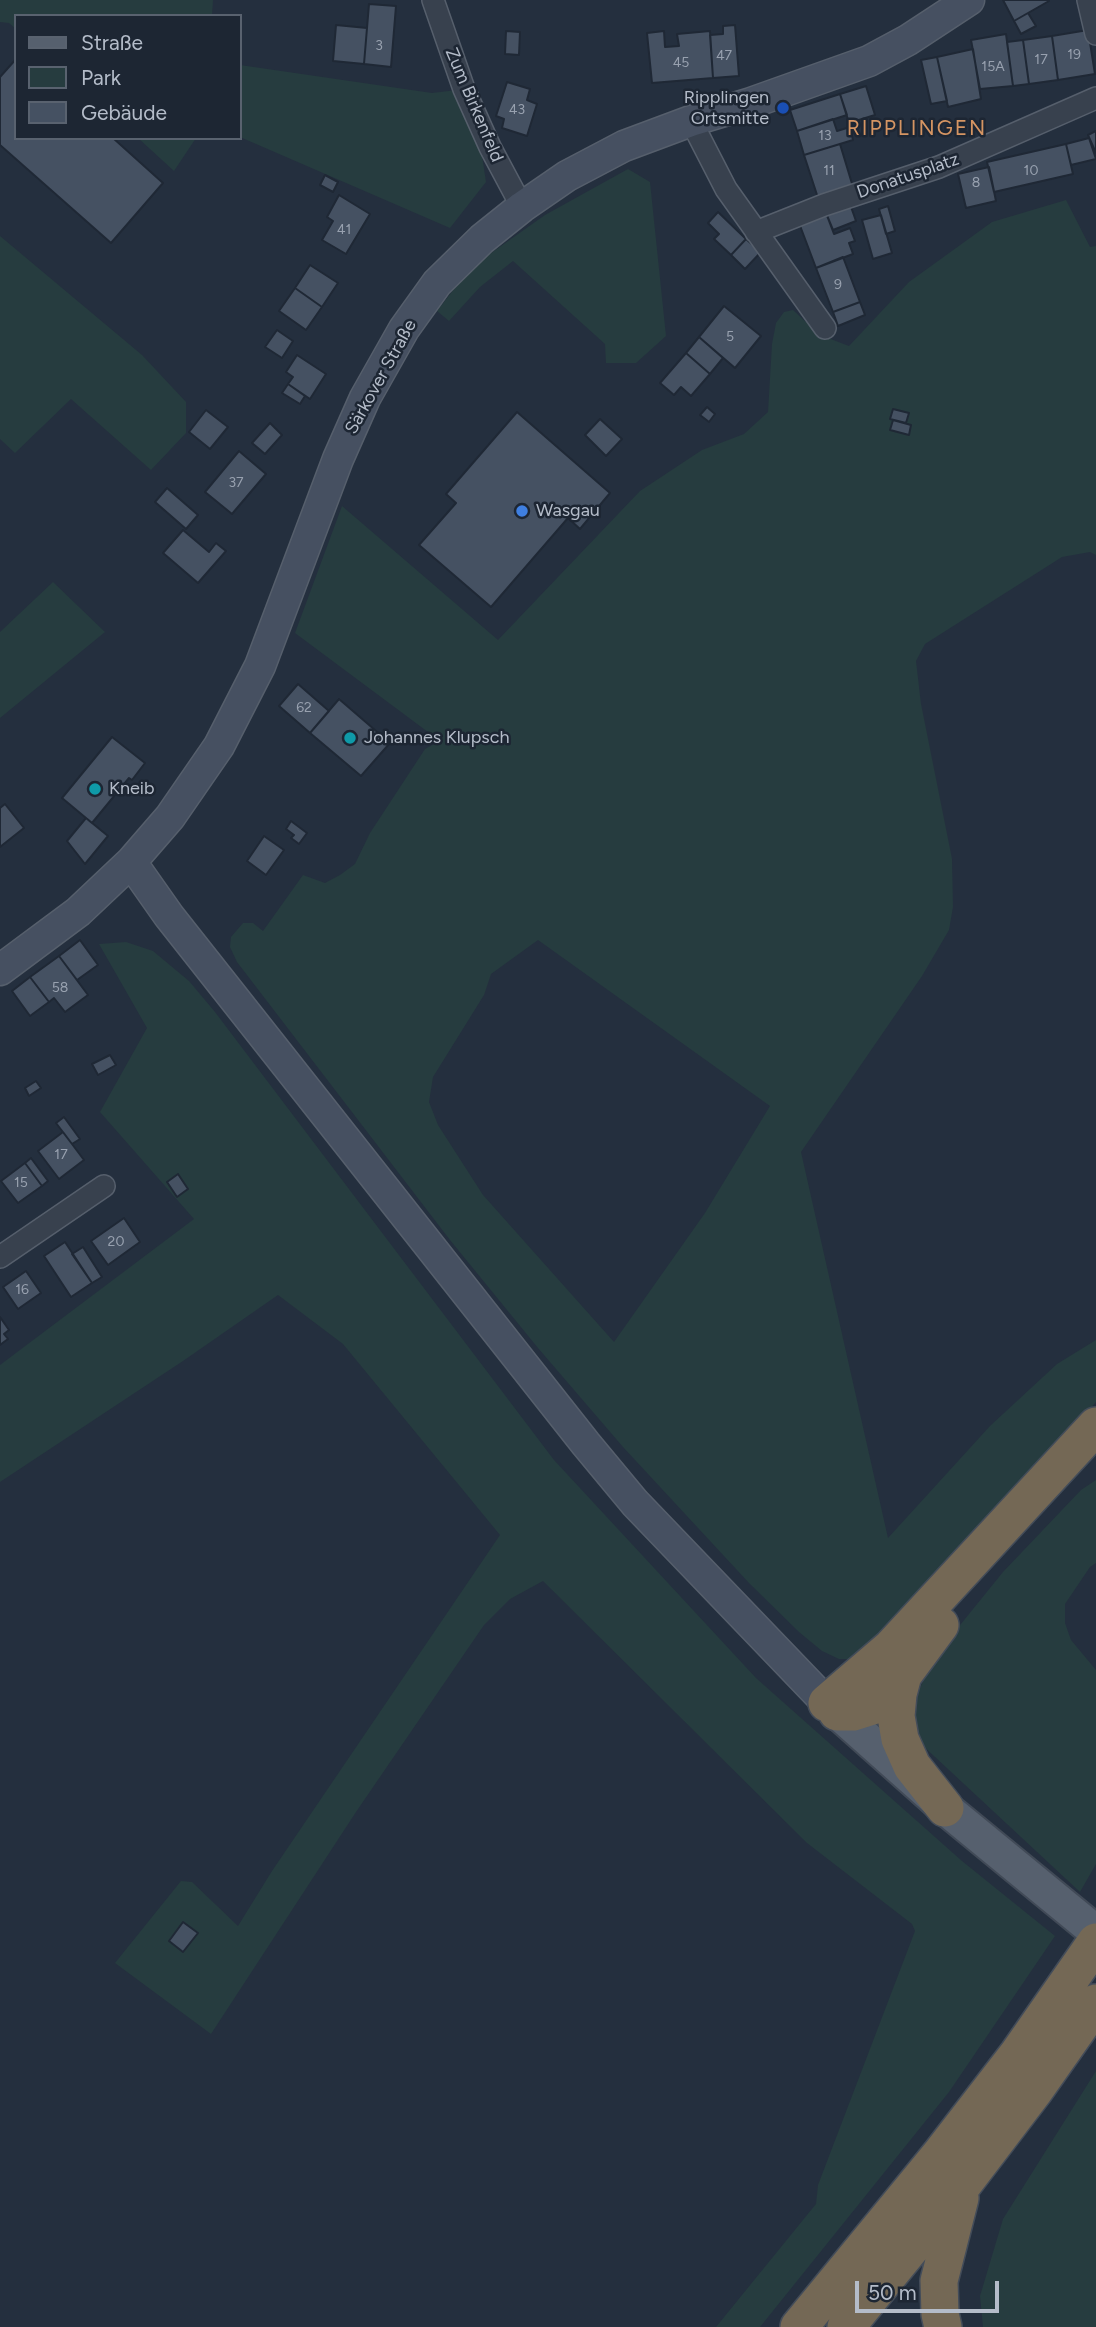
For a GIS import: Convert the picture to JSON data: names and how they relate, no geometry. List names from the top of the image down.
{
  "streets": {
    "main road": ["Särkover Straße"],
    "street": ["Zum Birkenfeld", "Donatusplatz"]
  },
  "crossings": [
    ["Zum Birkenfeld", "Särkover Straße"]
  ],
  "districts": ["RIPPLINGEN"],
  "places": [
    "Ripplingen Ortsmitte",
    "Wasgau",
    "Johannes Klupsch",
    "Kneib"
  ],
  "house_numbers": [
    "3",
    "19",
    "47",
    "17",
    "45",
    "15A",
    "43",
    "13",
    "11",
    "10",
    "8",
    "41",
    "9",
    "5",
    "37",
    "62",
    "58",
    "17",
    "15",
    "20",
    "16"
  ],
  "legend": ["Straße", "Park", "Gebäude"],
  "scale_bar": "50 m"
}
